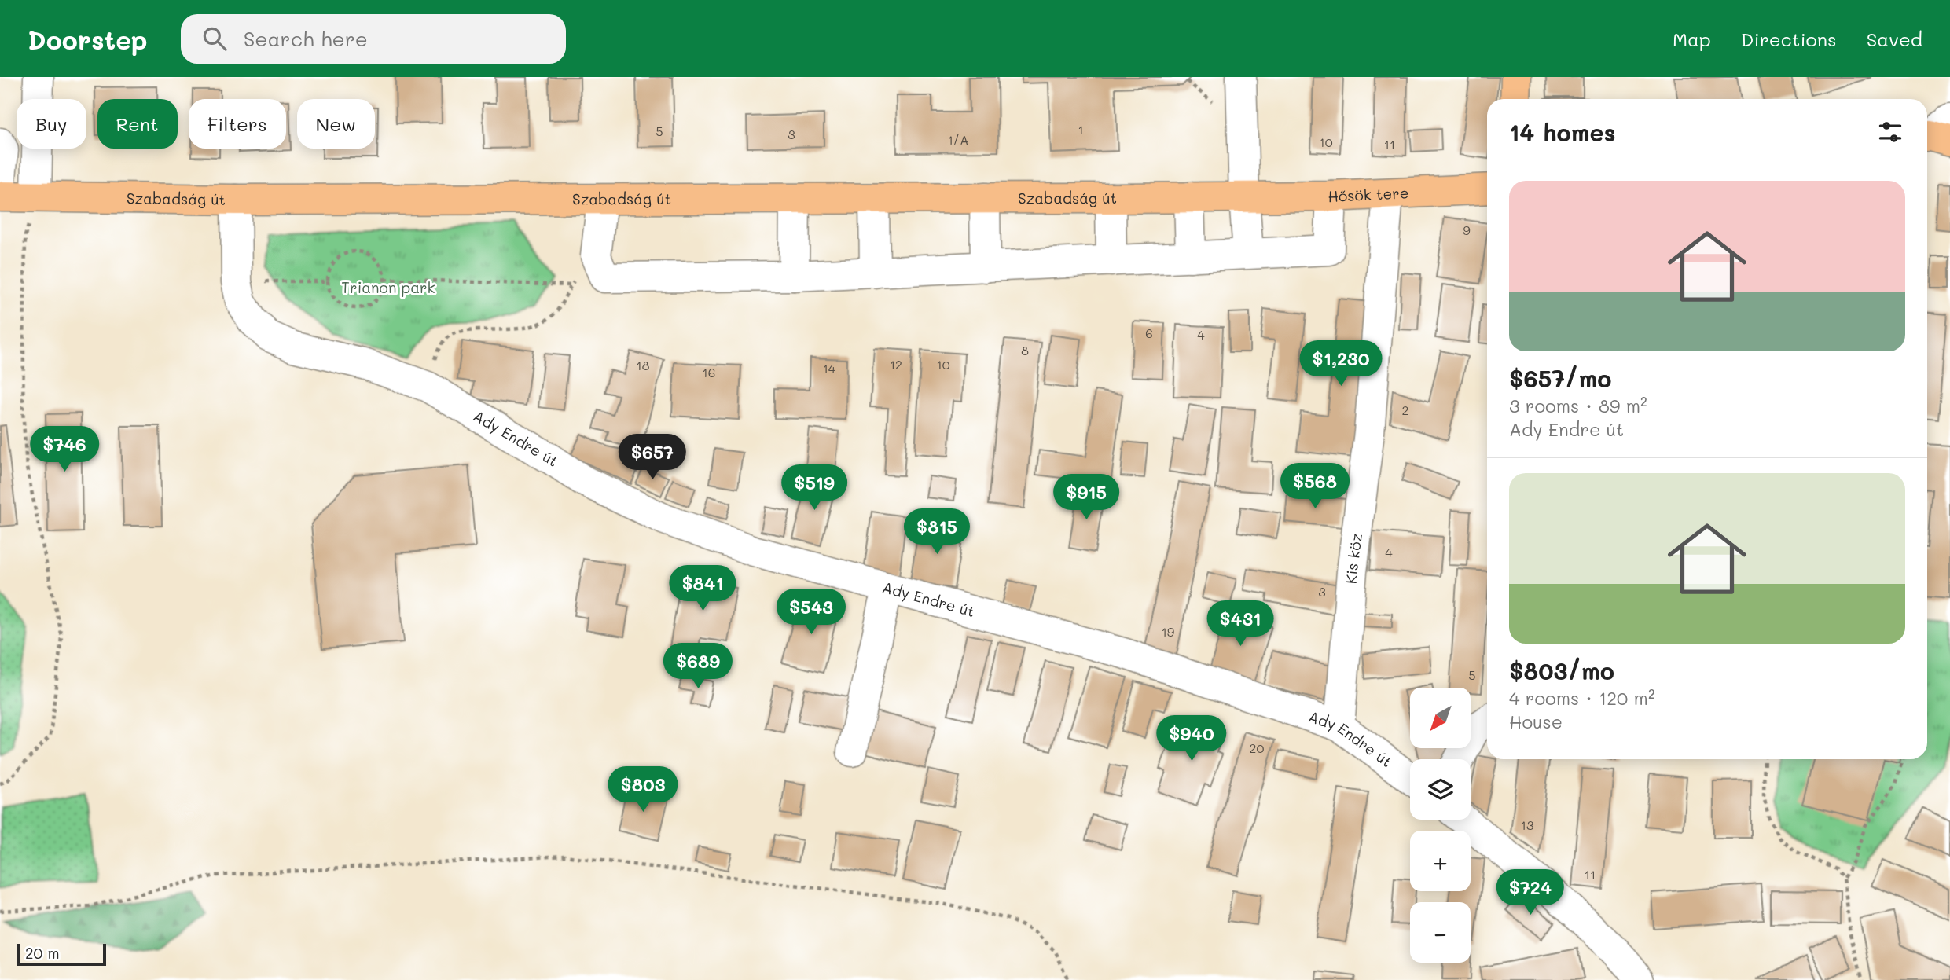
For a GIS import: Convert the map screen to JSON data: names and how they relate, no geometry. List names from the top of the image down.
{
  "streets": {
    "main road": ["Hősök tere", "Szabadság út"],
    "street": ["Ady Endre út", "Kis köz"]
  },
  "crossings": [
    ["Hősök tere", "Szabadság út"],
    ["Hősök tere", "Kis köz"],
    ["Szabadság út", "Ady Endre út"],
    ["Ady Endre út", "Kis köz"]
  ],
  "parks": ["Trianon park"],
  "house_numbers": [
    "1",
    "5",
    "3",
    "1/A",
    "10",
    "11",
    "9",
    "6",
    "4",
    "8",
    "12",
    "10",
    "18",
    "14",
    "16",
    "2",
    "4",
    "3",
    "19",
    "5",
    "20",
    "13",
    "11"
  ],
  "scale_bar": "20 m",
  "north": "bottom left",
  "page": {
    "header": "Doorstep",
    "search": "Search here",
    "nav": ["Map", "Directions", "Saved"],
    "chip": [
      "Buy",
      "Rent",
      "Filters",
      "New"
    ],
    "heading": "14 homes",
    "list": [
      {
        "name": "$657/mo",
        "note": "3 rooms · 89 m² · Ady Endre út"
      },
      {
        "name": "$803/mo",
        "note": "4 rooms · 120 m² · House"
      }
    ],
    "price": [
      "$1,230",
      "$746",
      "$657",
      "$568",
      "$519",
      "$915",
      "$815",
      "$841",
      "$543",
      "$431",
      "$689",
      "$940",
      "$803",
      "$724"
    ],
    "map_buttons": ["+", "−"],
    "scale": "20 m"
  }
}
